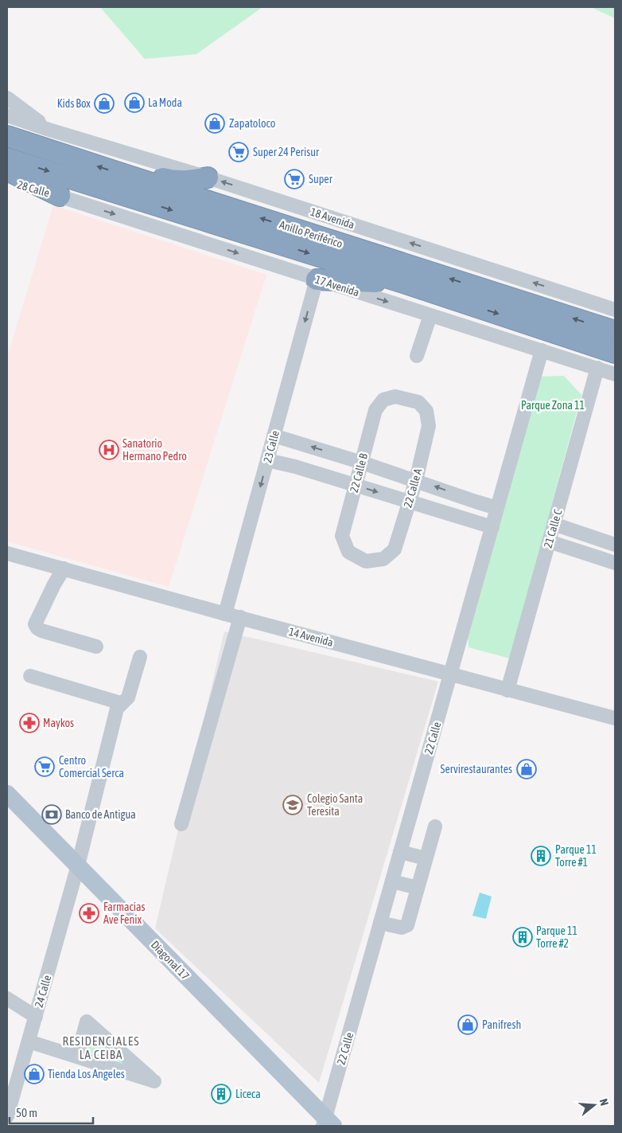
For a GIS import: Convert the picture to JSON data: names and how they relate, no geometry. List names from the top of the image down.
{
  "streets": {
    "highway": ["Anillo Periférico"],
    "main road": ["Diagonal 17"],
    "street": [
      "28 Calle",
      "18 Avenida",
      "17 Avenida",
      "23 Calle",
      "22 Calle B",
      "22 Calle A",
      "21 Calle C",
      "14 Avenida",
      "22 Calle",
      "24 Calle"
    ]
  },
  "crossings": [
    ["28 Calle", "17 Avenida"],
    ["17 Avenida", "23 Calle"],
    ["17 Avenida", "21 Calle C"],
    ["17 Avenida", "22 Calle"],
    ["23 Calle", "14 Avenida"],
    ["22 Calle B", "22 Calle A"],
    ["21 Calle C", "14 Avenida"],
    ["14 Avenida", "22 Calle"],
    ["22 Calle", "Diagonal 17"],
    ["Diagonal 17", "24 Calle"]
  ],
  "one_way": ["18 Avenida", "17 Avenida", "23 Calle"],
  "districts": ["RESIDENCIALES LA CEIBA"],
  "parks": ["Parque Zona 11"],
  "places": {
    "shop": [
      "La Moda",
      "Kids Box",
      "Zapatoloco",
      "Servirestaurantes",
      "Panifresh",
      "Tienda Los Angeles"
    ],
    "supermarket": ["Super 24 Perisur", "Super", "Centro Comercial Serca"],
    "hospital": ["Sanatorio Hermano Pedro"],
    "pharmacy": ["Maykos", "Farmacias Ave Fenix"],
    "school or university": ["Colegio Santa Teresita"],
    "bank": ["Banco de Antigua"],
    "building": ["Parque 11 Torre #1", "Parque 11 Torre #2", "Liceca"]
  },
  "scale_bar": "50 m",
  "north": "right"
}
